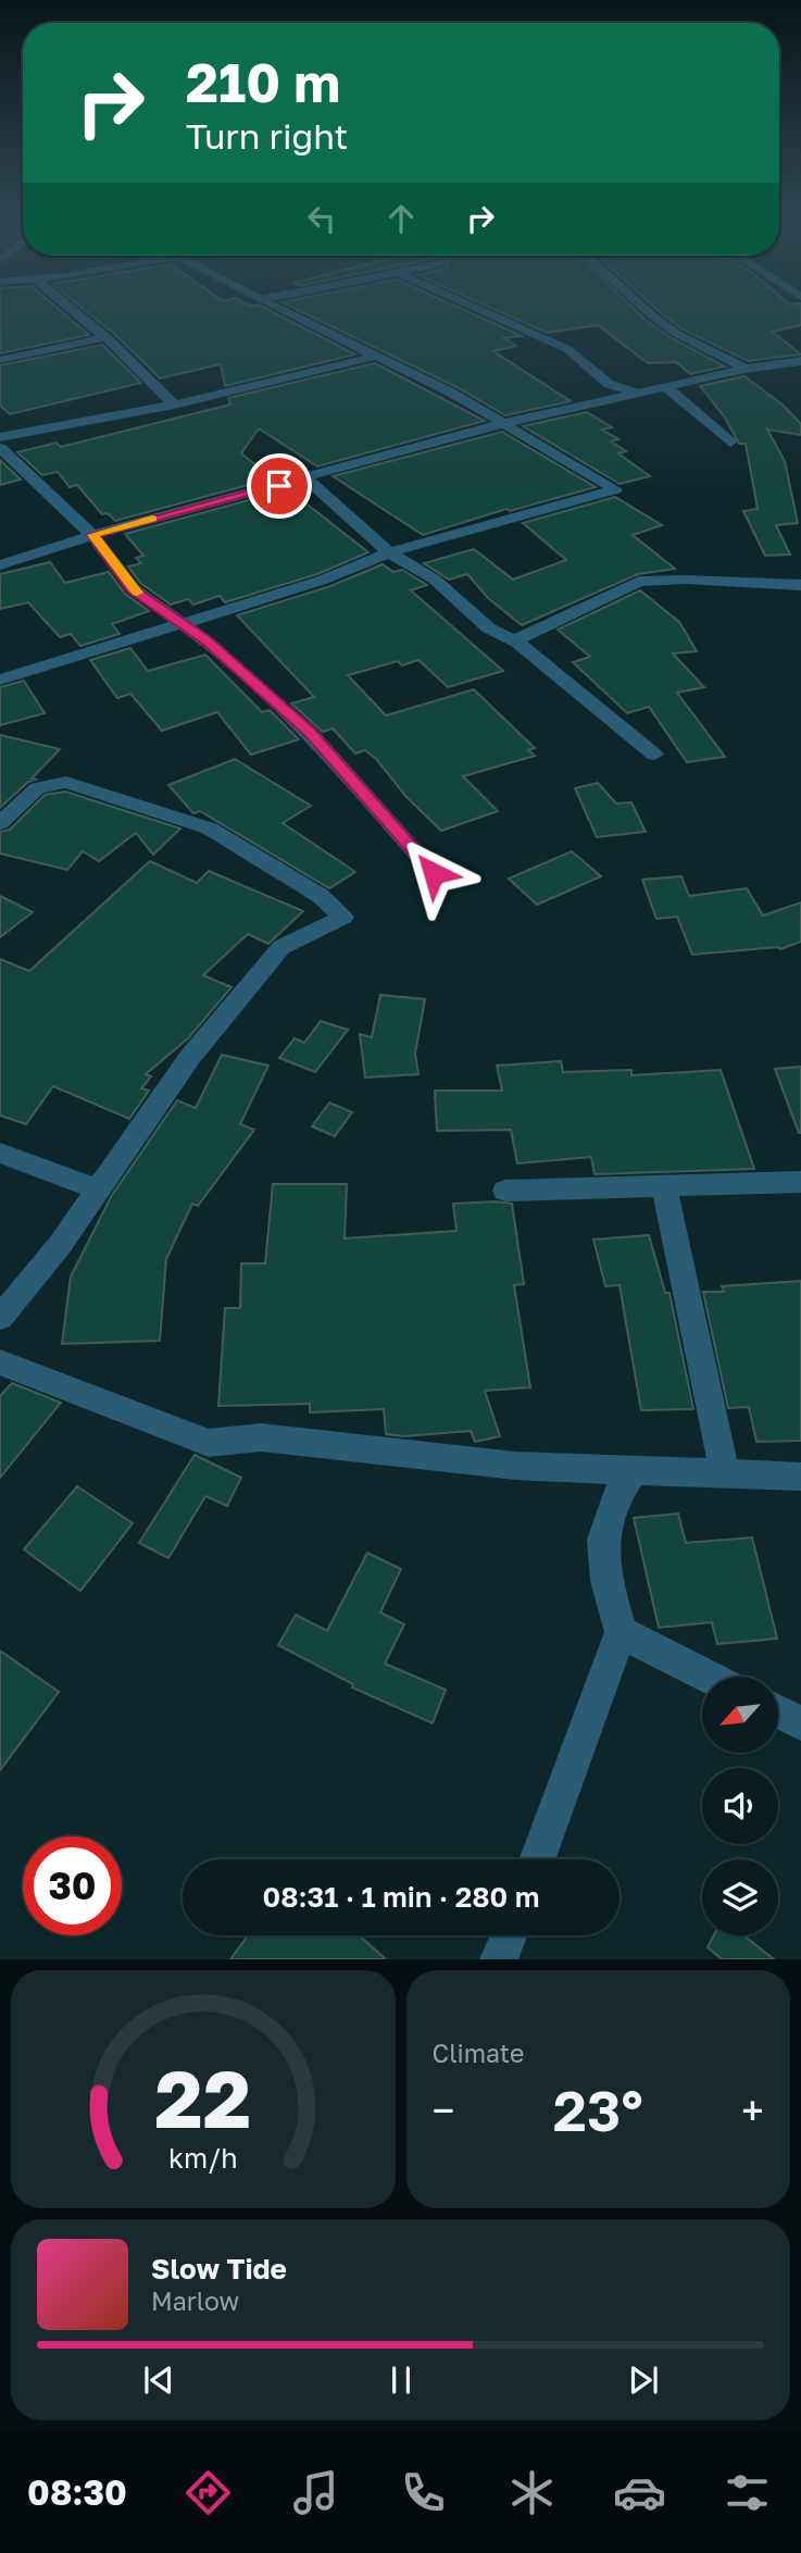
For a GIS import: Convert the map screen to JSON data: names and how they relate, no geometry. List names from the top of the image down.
{
  "north": "bottom left",
  "page": {
    "turn": ["210 m", "Turn right"],
    "limit": "30",
    "trip": "08:31 · 1 min · 280 m",
    "tile": "Climate",
    "heat": ["−", "23°", "+"],
    "song": ["Slow Tide", "Marlow"],
    "tabs": "08:30",
    "gauge": ["22", "km/h"]
  }
}
